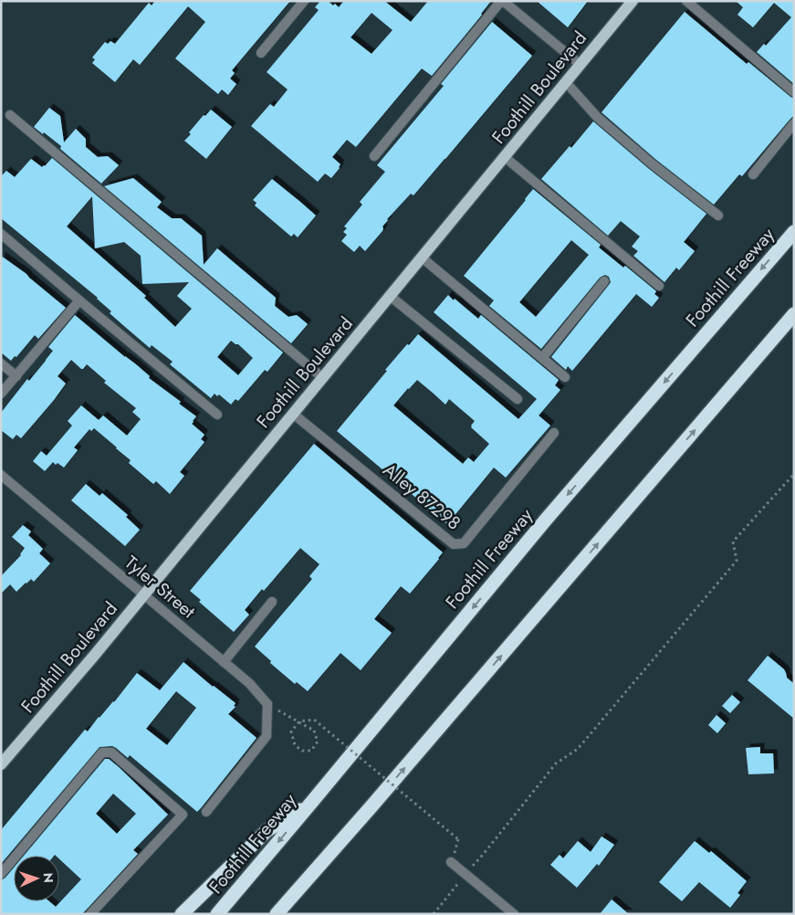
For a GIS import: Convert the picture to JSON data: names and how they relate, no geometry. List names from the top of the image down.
{
  "streets": {
    "highway": ["Foothill Freeway"],
    "main road": ["Foothill Boulevard"],
    "street": ["Alley 87298", "Tyler Street"]
  },
  "crossings": [
    ["Foothill Boulevard", "Alley 87298"],
    ["Foothill Boulevard", "Tyler Street"]
  ],
  "north": "right"
}
